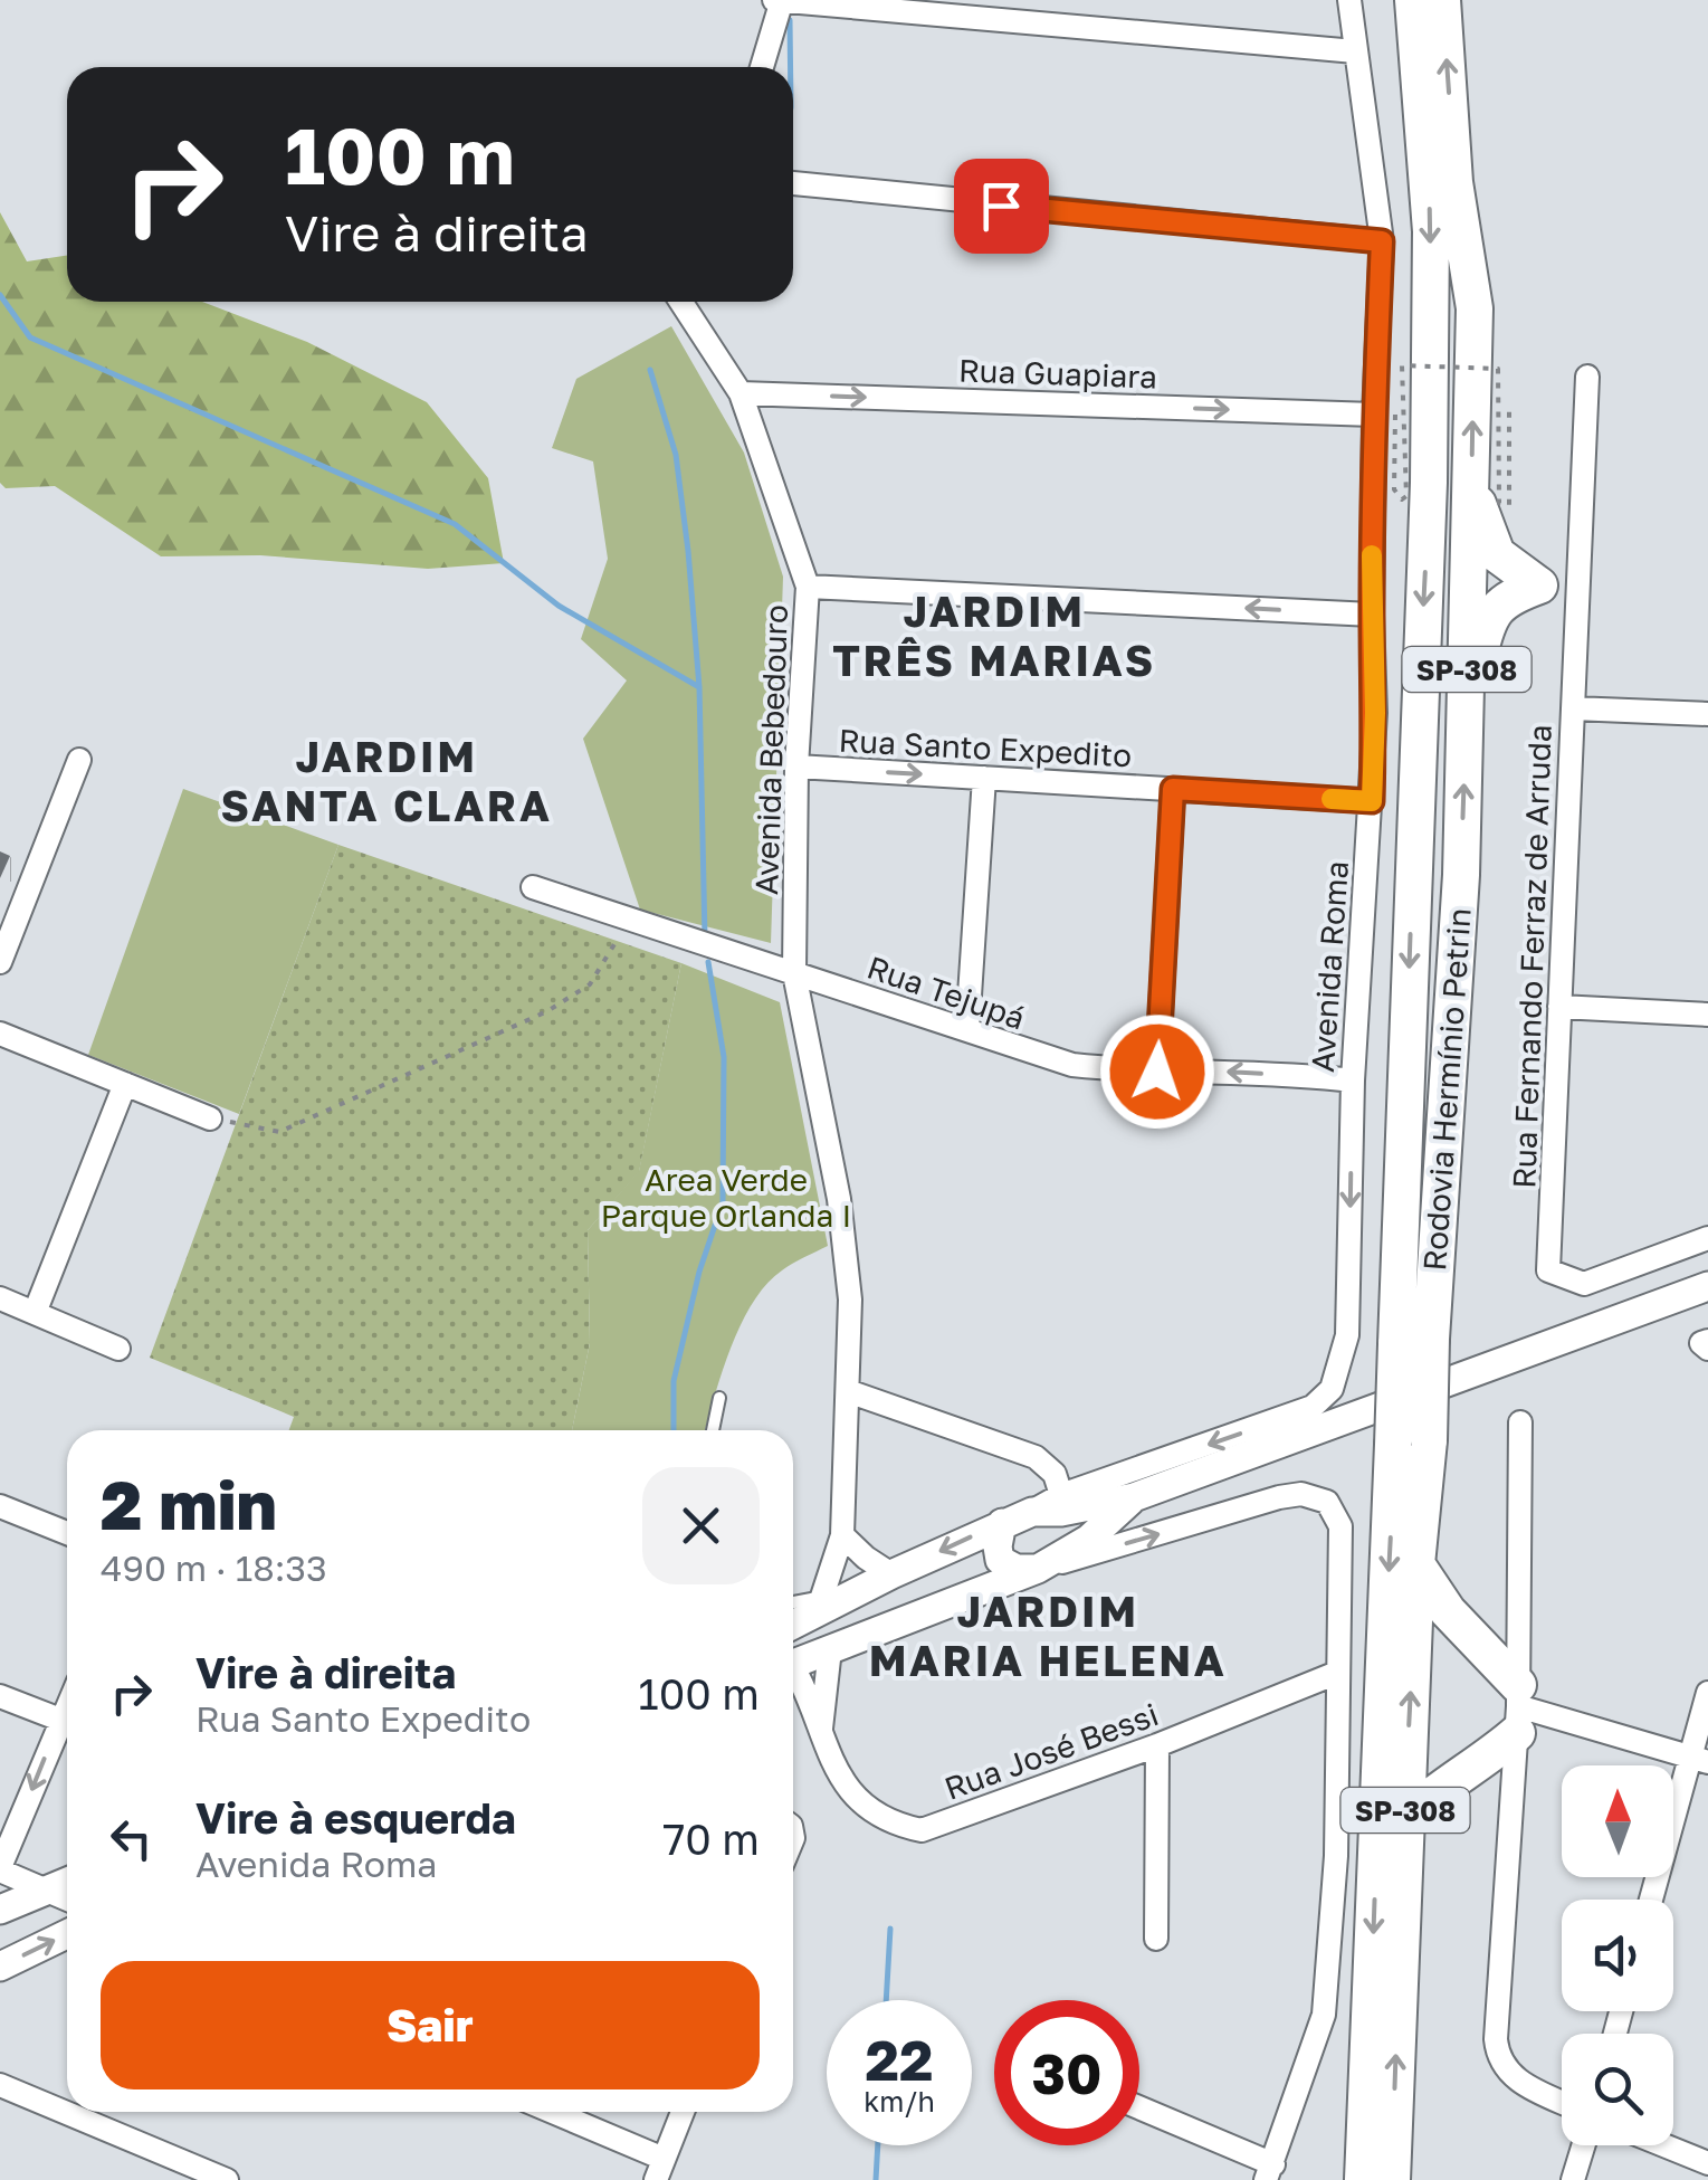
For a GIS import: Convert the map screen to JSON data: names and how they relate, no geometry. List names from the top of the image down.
{
  "streets": {
    "main road": ["SP-308", "Rodovia Hermínio Petrin"],
    "street": [
      "Rua Guapiara",
      "Rua Santo Expedito",
      "Avenida Bebedouro",
      "Rua Fernando Ferraz de Arruda",
      "Avenida Roma",
      "Rua Tejupá",
      "Rua José Bessi"
    ]
  },
  "crossings": [
    ["Rua Guapiara", "Avenida Bebedouro"],
    ["Rua Guapiara", "Avenida Roma"],
    ["SP-308", "Rodovia Hermínio Petrin"],
    ["Rua Santo Expedito", "Avenida Bebedouro"],
    ["Rua Santo Expedito", "Avenida Roma"],
    ["Avenida Bebedouro", "Rua Tejupá"],
    ["Avenida Roma", "Rua Tejupá"]
  ],
  "districts": ["JARDIM TRÊS MARIAS", "JARDIM SANTA CLARA", "JARDIM MARIA HELENA"],
  "parks": ["Area Verde Parque Orlanda I"],
  "north": "top",
  "page": {
    "turn": ["100 m", "Vire à direita"],
    "heading": ["2 min", "490 m · 18:33"],
    "list": [
      {
        "name": "Vire à direita",
        "note": "Rua Santo Expedito",
        "value": "100 m"
      },
      {
        "name": "Vire à esquerda",
        "note": "Avenida Roma",
        "value": "70 m"
      }
    ],
    "buttons": "Sair",
    "speed": "22 km/h",
    "limit": "30"
  }
}
